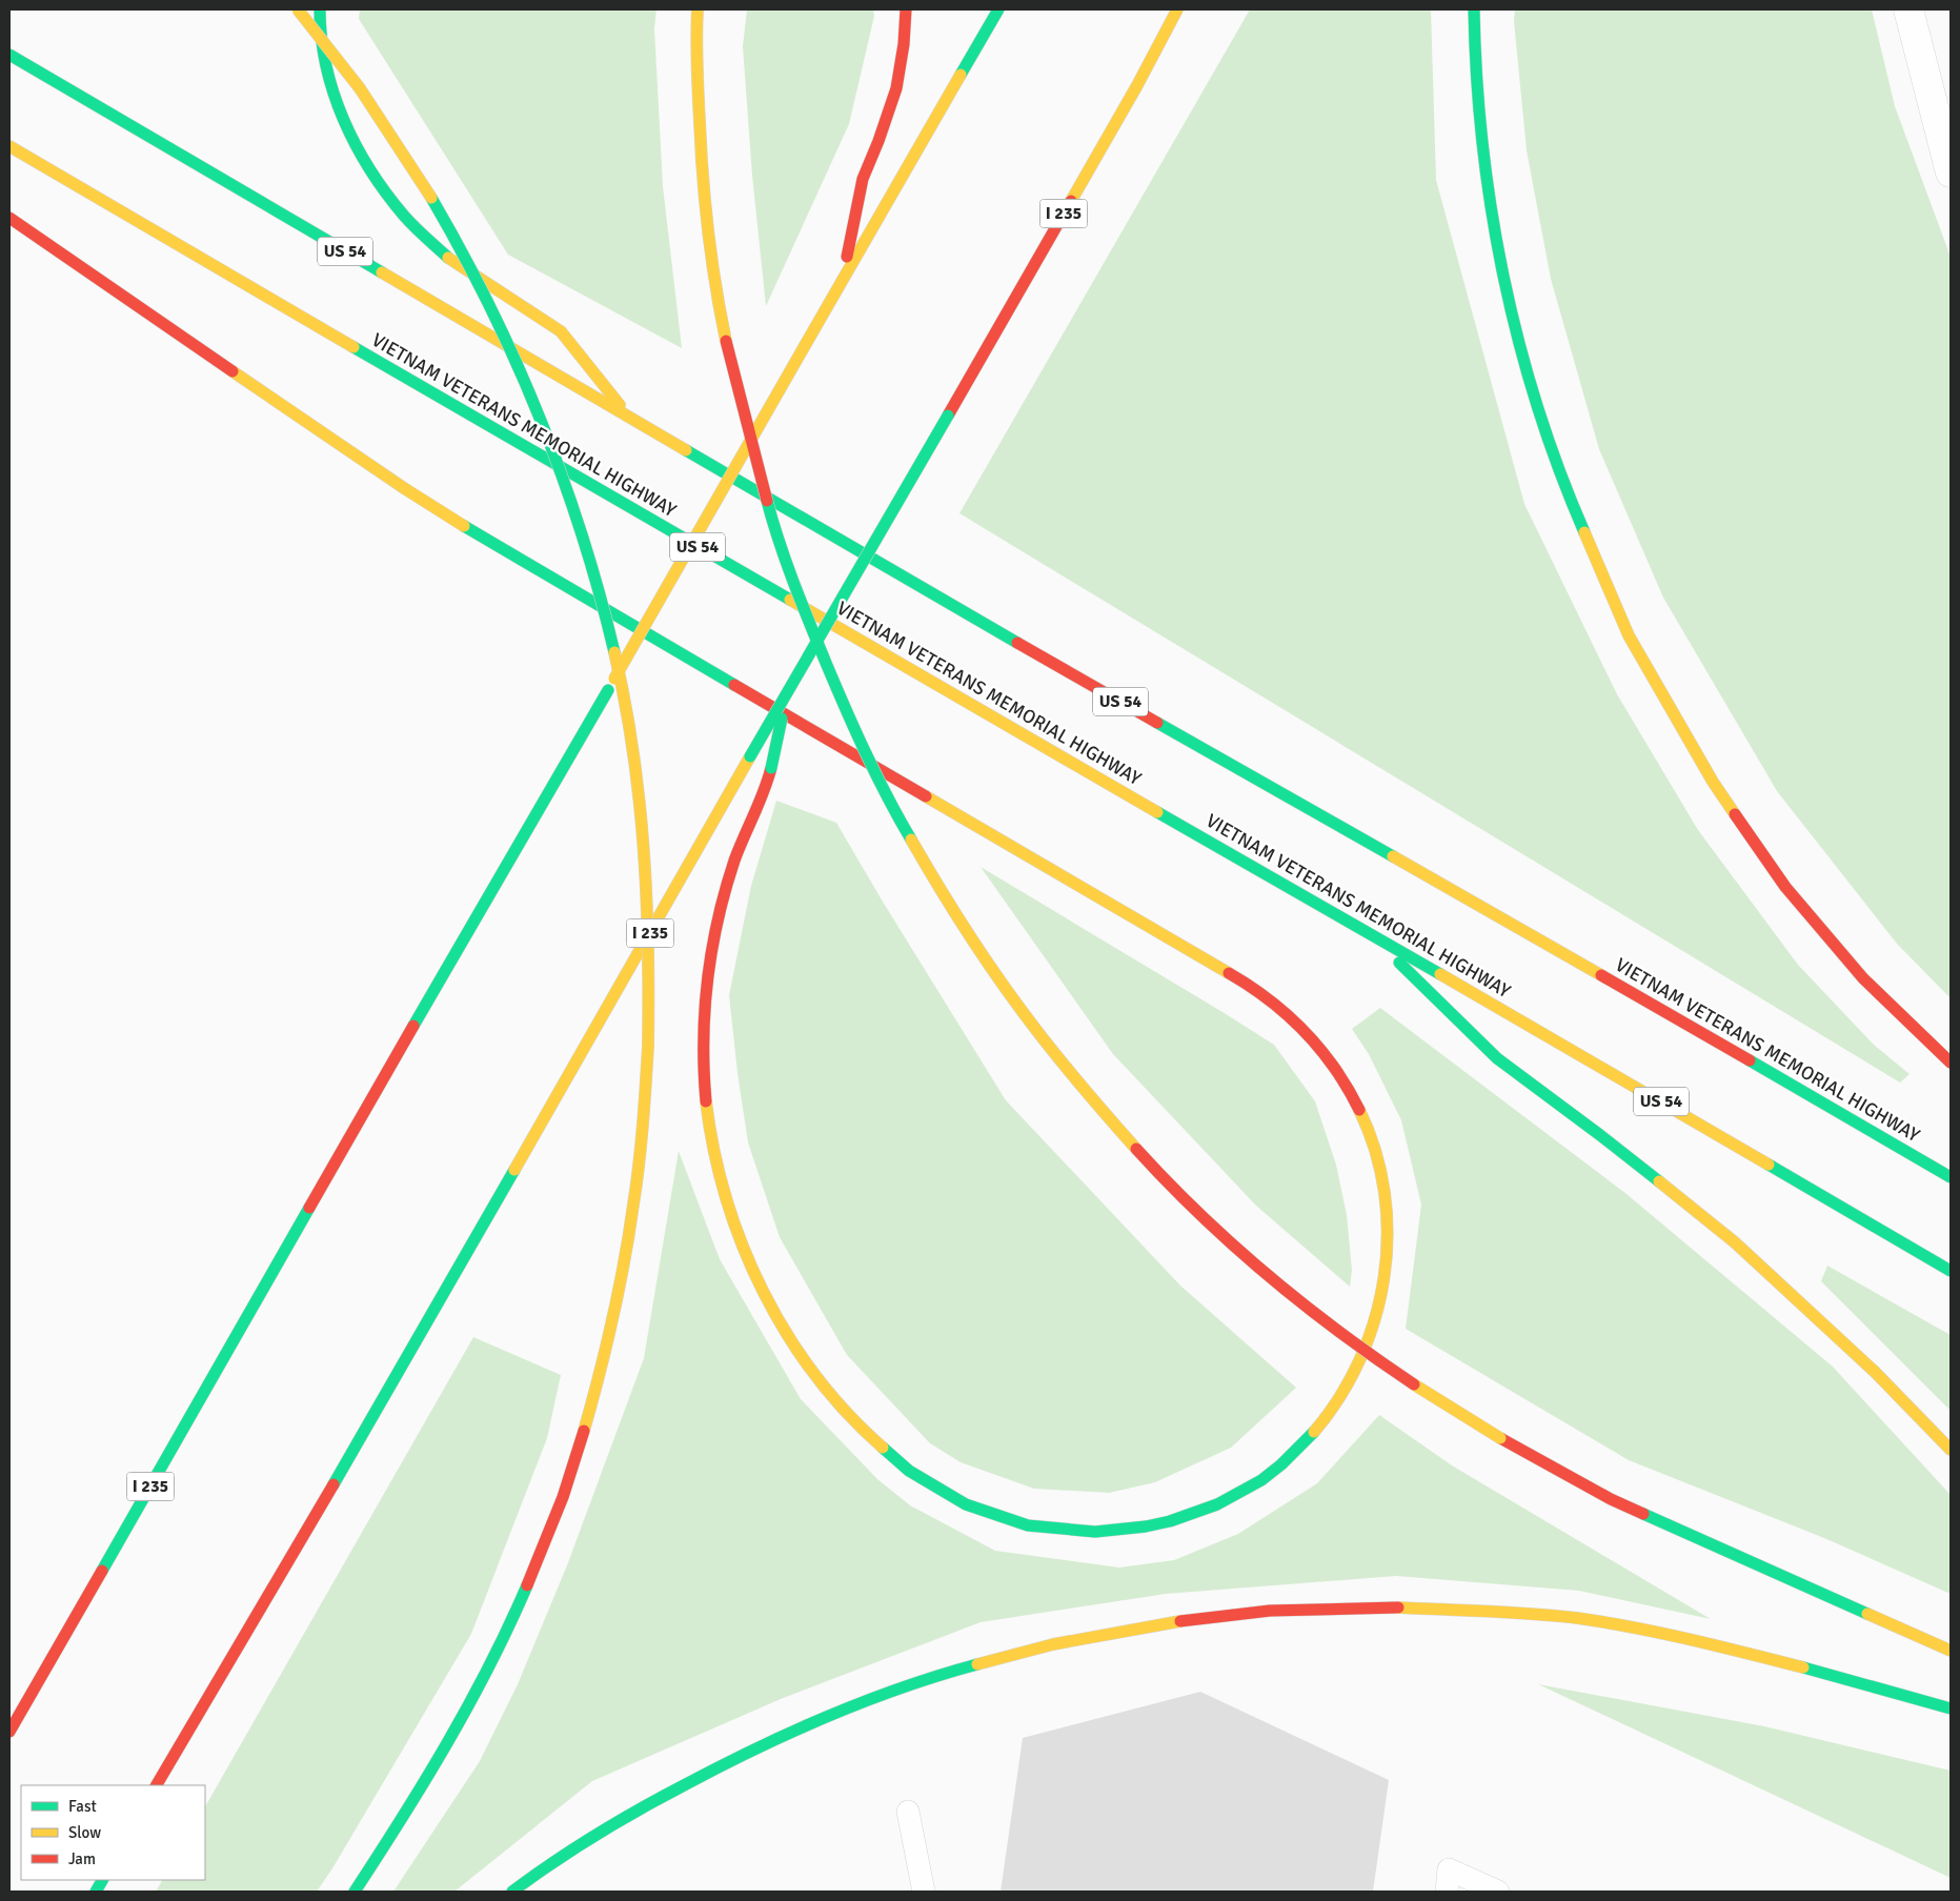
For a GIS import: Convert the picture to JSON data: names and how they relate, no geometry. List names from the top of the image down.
{
  "streets": {
    "highway": ["I 235", "US 54", "VIETNAM VETERANS MEMORIAL HIGHWAY"]
  },
  "legend": ["Fast", "Slow", "Jam"]
}
